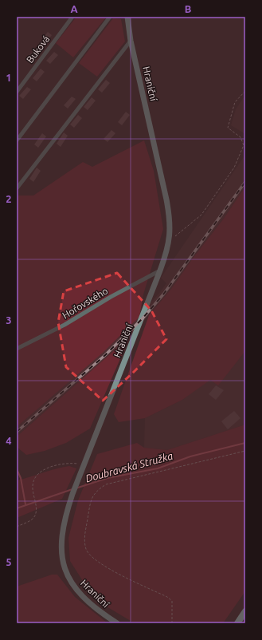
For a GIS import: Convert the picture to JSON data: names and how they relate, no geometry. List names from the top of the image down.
{
  "streets": {
    "main road": ["Hraniční"],
    "street": ["Buková", "Hořovského"]
  },
  "crossings": [
    ["Hraniční", "Hořovského"]
  ],
  "water": ["Doubravská Stružka"],
  "grid": {
    "columns": ["A", "B"],
    "rows": [
      "1",
      "2",
      "3",
      "4",
      "5"
    ]
  }
}
